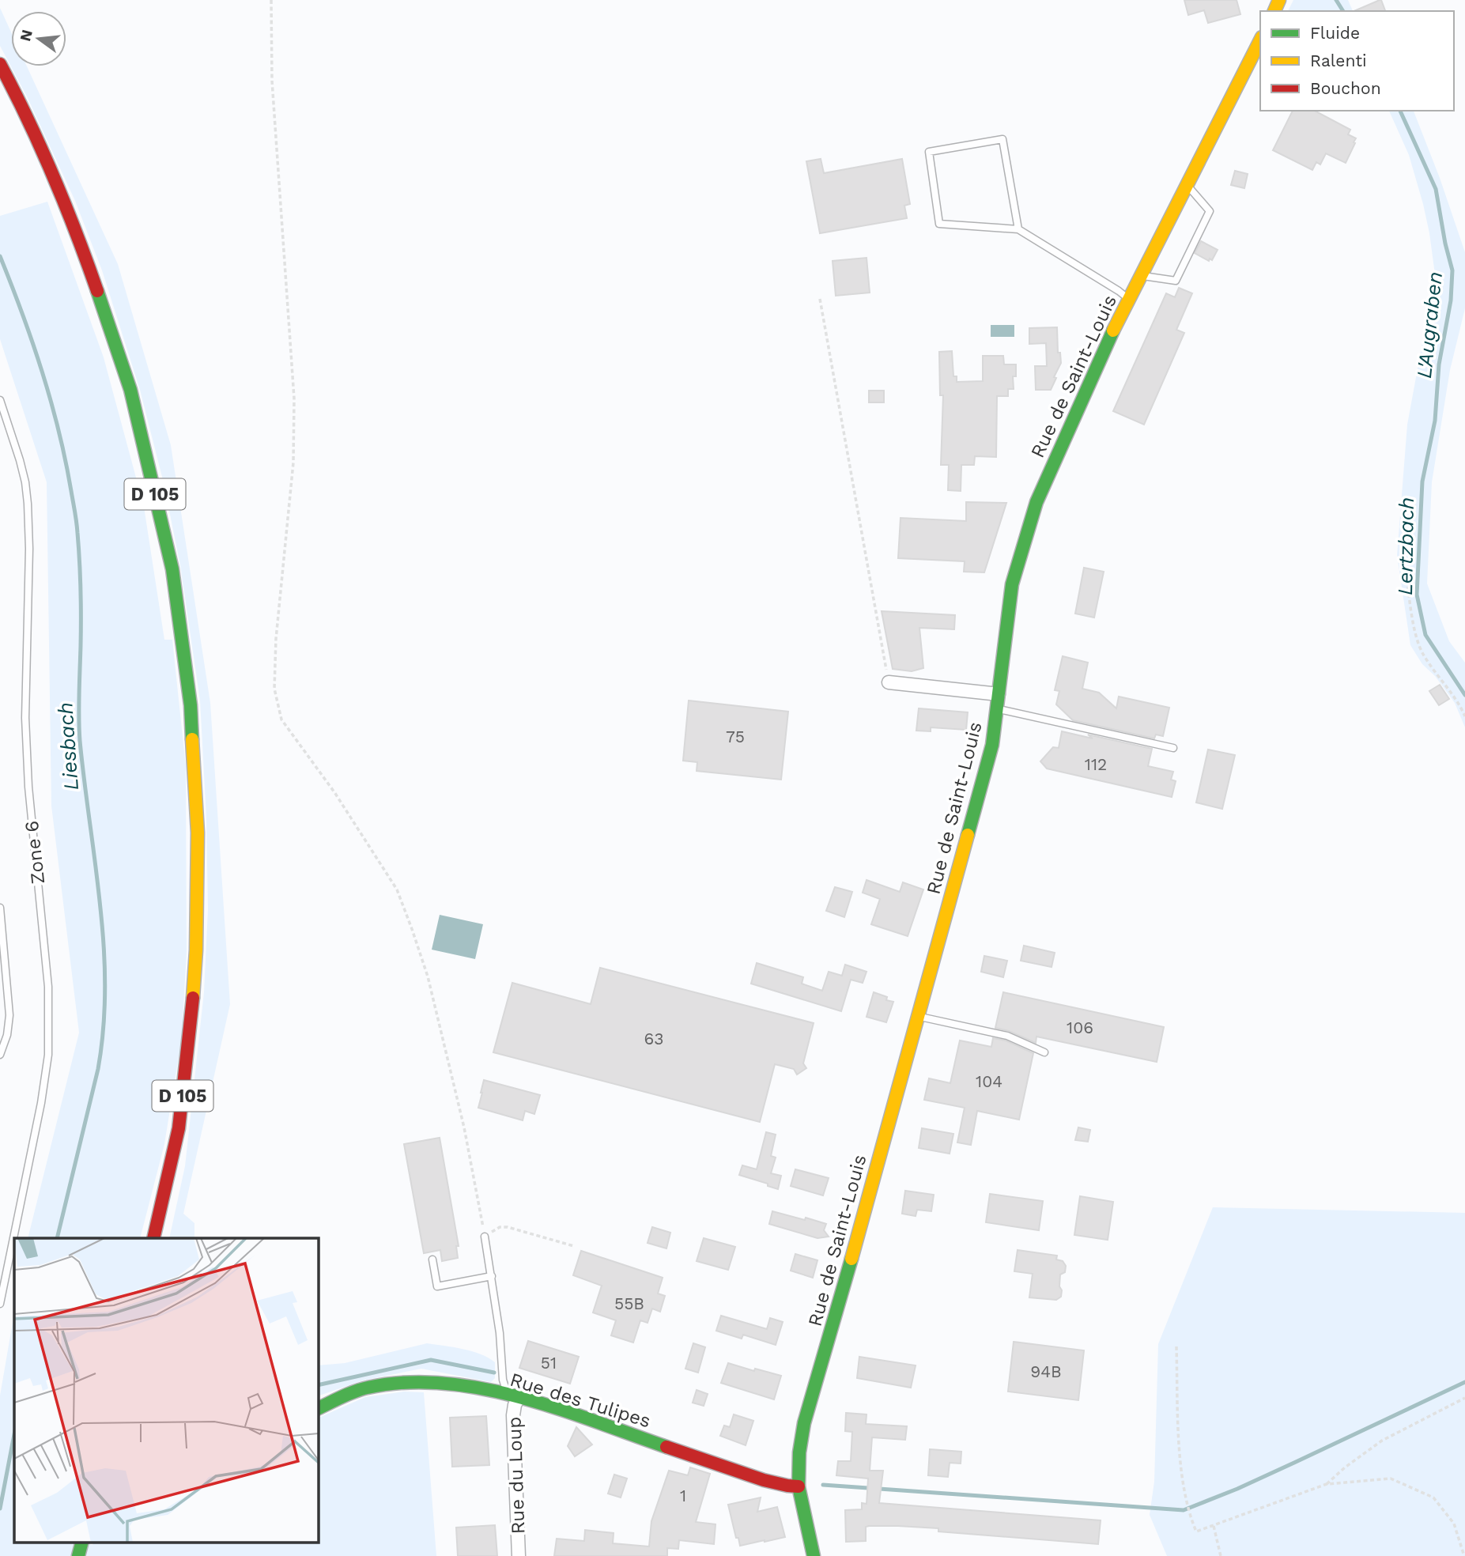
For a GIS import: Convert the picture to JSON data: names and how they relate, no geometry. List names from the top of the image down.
{
  "streets": {
    "main road": ["Rue de Saint-Louis", "D 105", "Rue des Tulipes"],
    "street": ["Rue du Loup"],
    "lane": ["Zone 6"]
  },
  "crossings": [
    ["Rue de Saint-Louis", "Rue des Tulipes"],
    ["Rue des Tulipes", "Rue du Loup"]
  ],
  "water": ["L'Augraben", "Lertzbach", "Liesbach"],
  "house_numbers": [
    "75",
    "112",
    "106",
    "63",
    "104",
    "55B",
    "51",
    "94B",
    "1"
  ],
  "legend": ["Fluide", "Ralenti", "Bouchon"],
  "north": "left"
}
